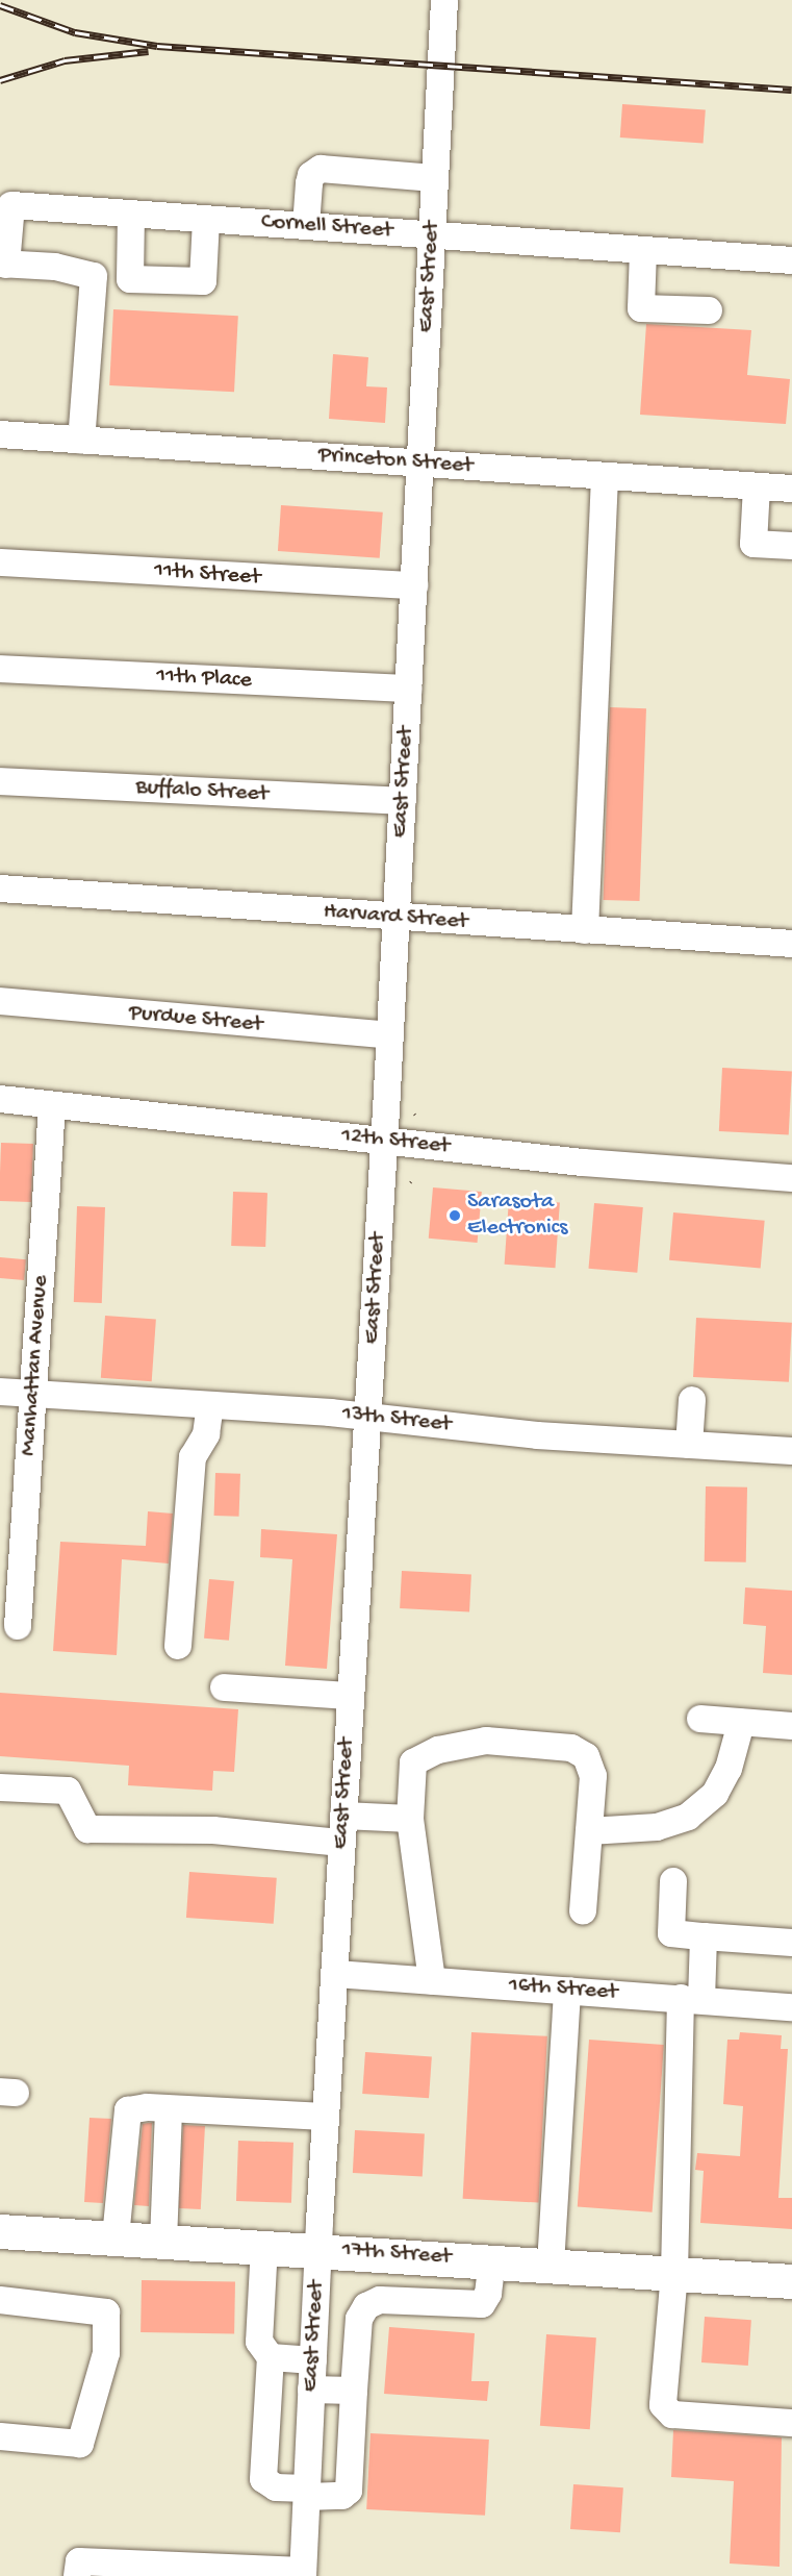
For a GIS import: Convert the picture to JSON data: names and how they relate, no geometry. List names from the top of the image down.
{
  "streets": {
    "main road": ["17th Street"],
    "street": [
      "Cornell Street",
      "East Street",
      "Princeton Street",
      "11th Street",
      "11th Place",
      "Buffalo Street",
      "Harvard Street",
      "Purdue Street",
      "12th Street",
      "Manhattan Avenue",
      "13th Street",
      "16th Street"
    ]
  },
  "crossings": [
    ["Cornell Street", "East Street"],
    ["East Street", "Princeton Street"],
    ["East Street", "11th Street"],
    ["East Street", "11th Place"],
    ["East Street", "Buffalo Street"],
    ["East Street", "Harvard Street"],
    ["East Street", "Purdue Street"],
    ["East Street", "12th Street"],
    ["East Street", "13th Street"],
    ["East Street", "16th Street"],
    ["East Street", "17th Street"],
    ["12th Street", "Manhattan Avenue"],
    ["Manhattan Avenue", "13th Street"]
  ],
  "places": ["Sarasota Electronics"]
}
